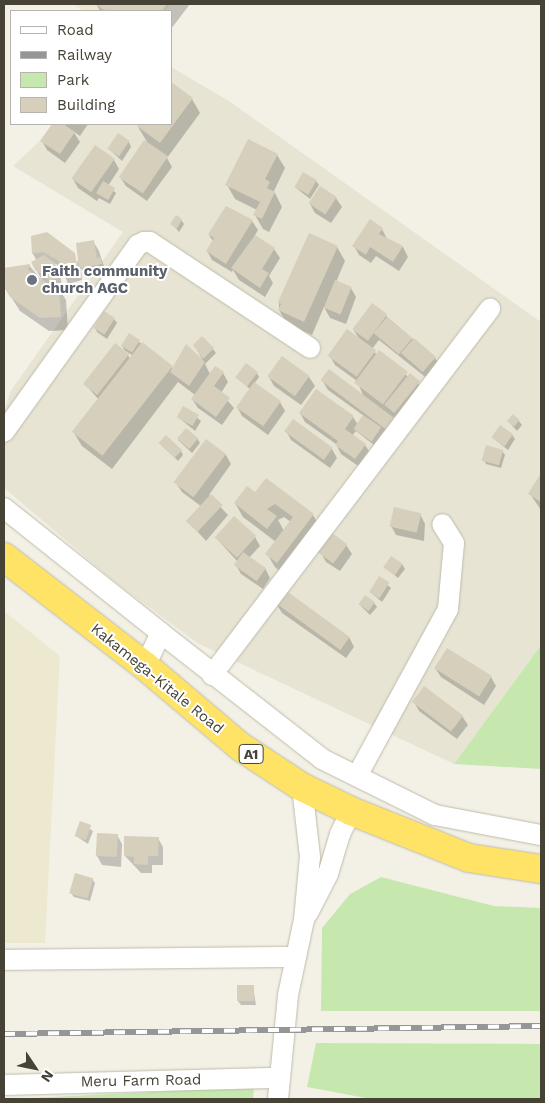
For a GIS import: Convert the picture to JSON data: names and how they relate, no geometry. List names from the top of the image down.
{
  "streets": {
    "highway": ["Kakamega-Kitale Road", "A1"],
    "street": ["Meru Farm Road"]
  },
  "places": ["Faith community church AGC"],
  "legend": [
    "Road",
    "Railway",
    "Park",
    "Building"
  ],
  "north": "bottom right"
}
